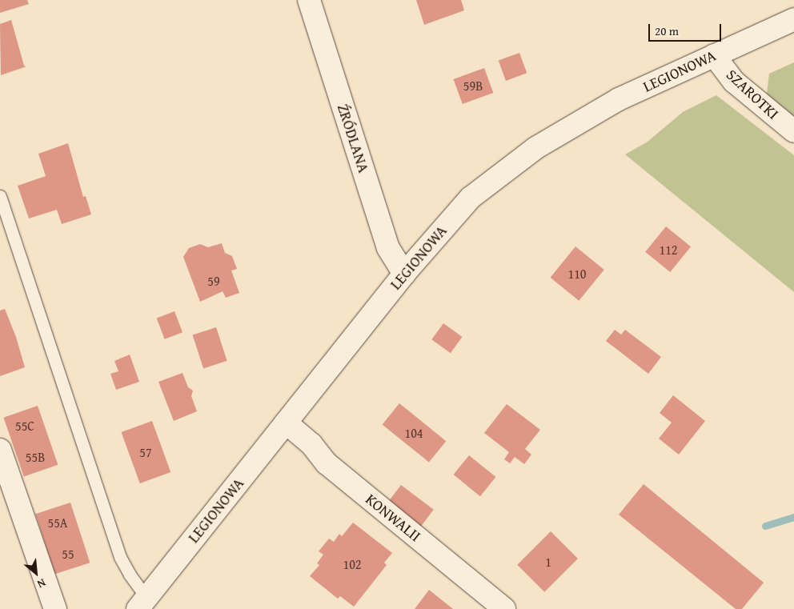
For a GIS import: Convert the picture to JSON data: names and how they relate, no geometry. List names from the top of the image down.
{
  "streets": {
    "main road": [
      "LEGIONOWA",
      "SZAROTKI",
      "ŹRÓDLANA",
      "KONWALII"
    ]
  },
  "crossings": [
    ["LEGIONOWA", "SZAROTKI"],
    ["LEGIONOWA", "ŹRÓDLANA"],
    ["LEGIONOWA", "KONWALII"]
  ],
  "house_numbers": [
    "59B",
    "112",
    "110",
    "59",
    "55C",
    "104",
    "57",
    "55B",
    "55A",
    "55",
    "1",
    "102"
  ],
  "scale_bar": "20 m",
  "north": "bottom right"
}
